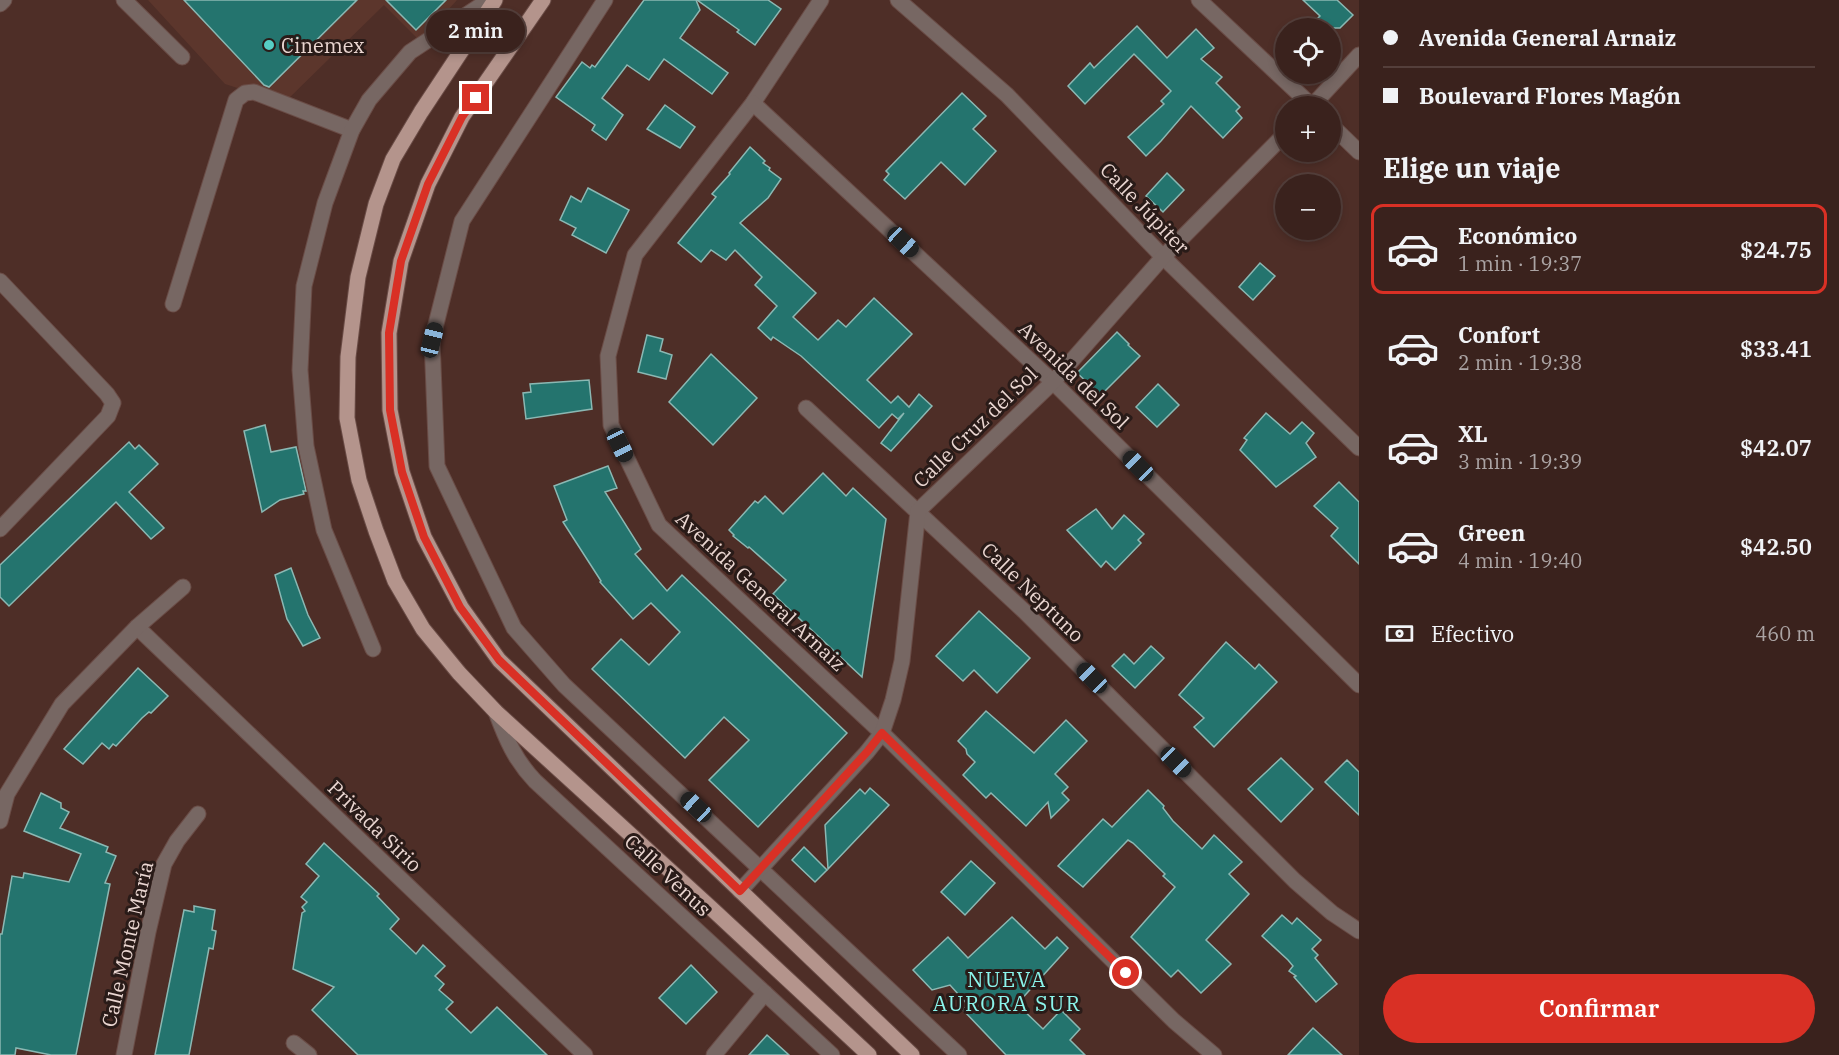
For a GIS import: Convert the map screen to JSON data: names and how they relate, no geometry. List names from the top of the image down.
{
  "streets": {
    "street": [
      "Calle Júpiter",
      "Avenida del Sol",
      "Calle Cruz del Sol",
      "Avenida General Arnaiz",
      "Calle Neptuno",
      "Privada Sirio",
      "Calle Venus",
      "Calle Monte María"
    ]
  },
  "crossings": [
    ["Calle Júpiter", "Calle Cruz del Sol"],
    ["Avenida del Sol", "Calle Cruz del Sol"],
    ["Avenida del Sol", "Avenida General Arnaiz"],
    ["Calle Cruz del Sol", "Avenida General Arnaiz"],
    ["Calle Cruz del Sol", "Calle Neptuno"]
  ],
  "districts": ["NUEVA AURORA SUR"],
  "places": ["Cinemex"],
  "page": {
    "banner": ["Avenida General Arnaiz", "Boulevard Flores Magón"],
    "bubble": "2 min",
    "map_buttons": ["+", "−"],
    "heading": "Elige un viaje",
    "list": [
      {
        "name": "Económico",
        "note": "1 min · 19:37",
        "value": "$24.75"
      },
      {
        "name": "Confort",
        "note": "2 min · 19:38",
        "value": "$33.41"
      },
      {
        "name": "XL",
        "note": "3 min · 19:39",
        "value": "$42.07"
      },
      {
        "name": "Green",
        "note": "4 min · 19:40",
        "value": "$42.50"
      }
    ],
    "pay": ["Efectivo", "460 m"],
    "buttons": "Confirmar"
  }
}
